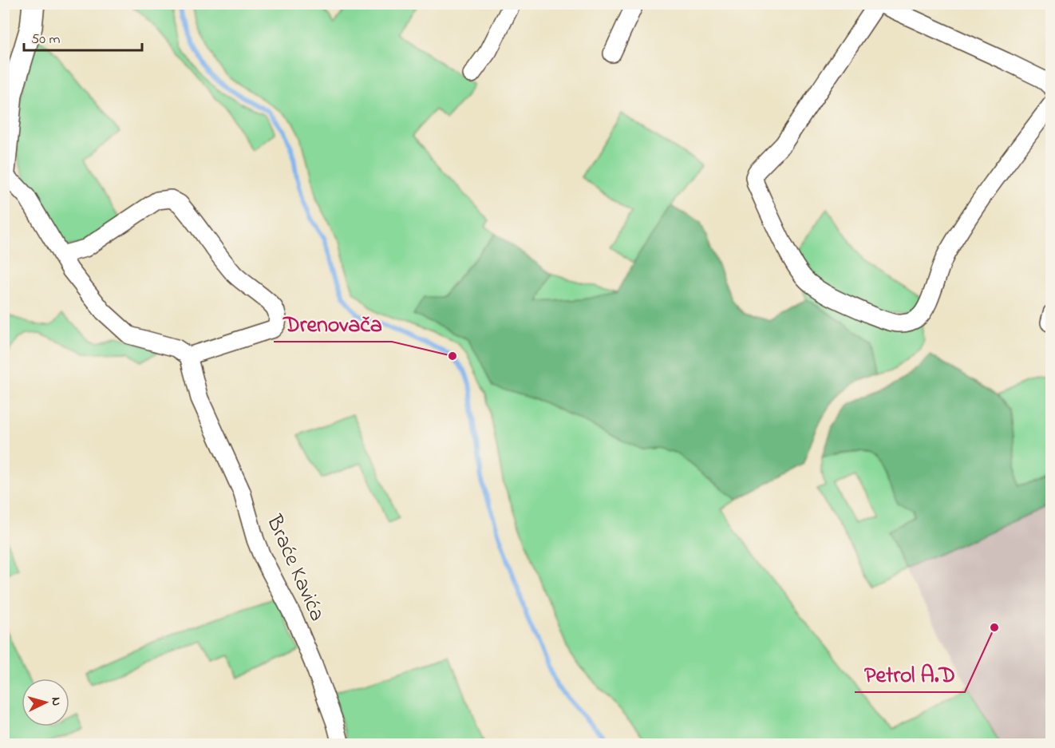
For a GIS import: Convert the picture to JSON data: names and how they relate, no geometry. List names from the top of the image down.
{
  "streets": {
    "street": ["Braće Kavića"]
  },
  "places": ["Drenovača", "Petrol A.D"],
  "scale_bar": "50 m",
  "north": "right"
}
